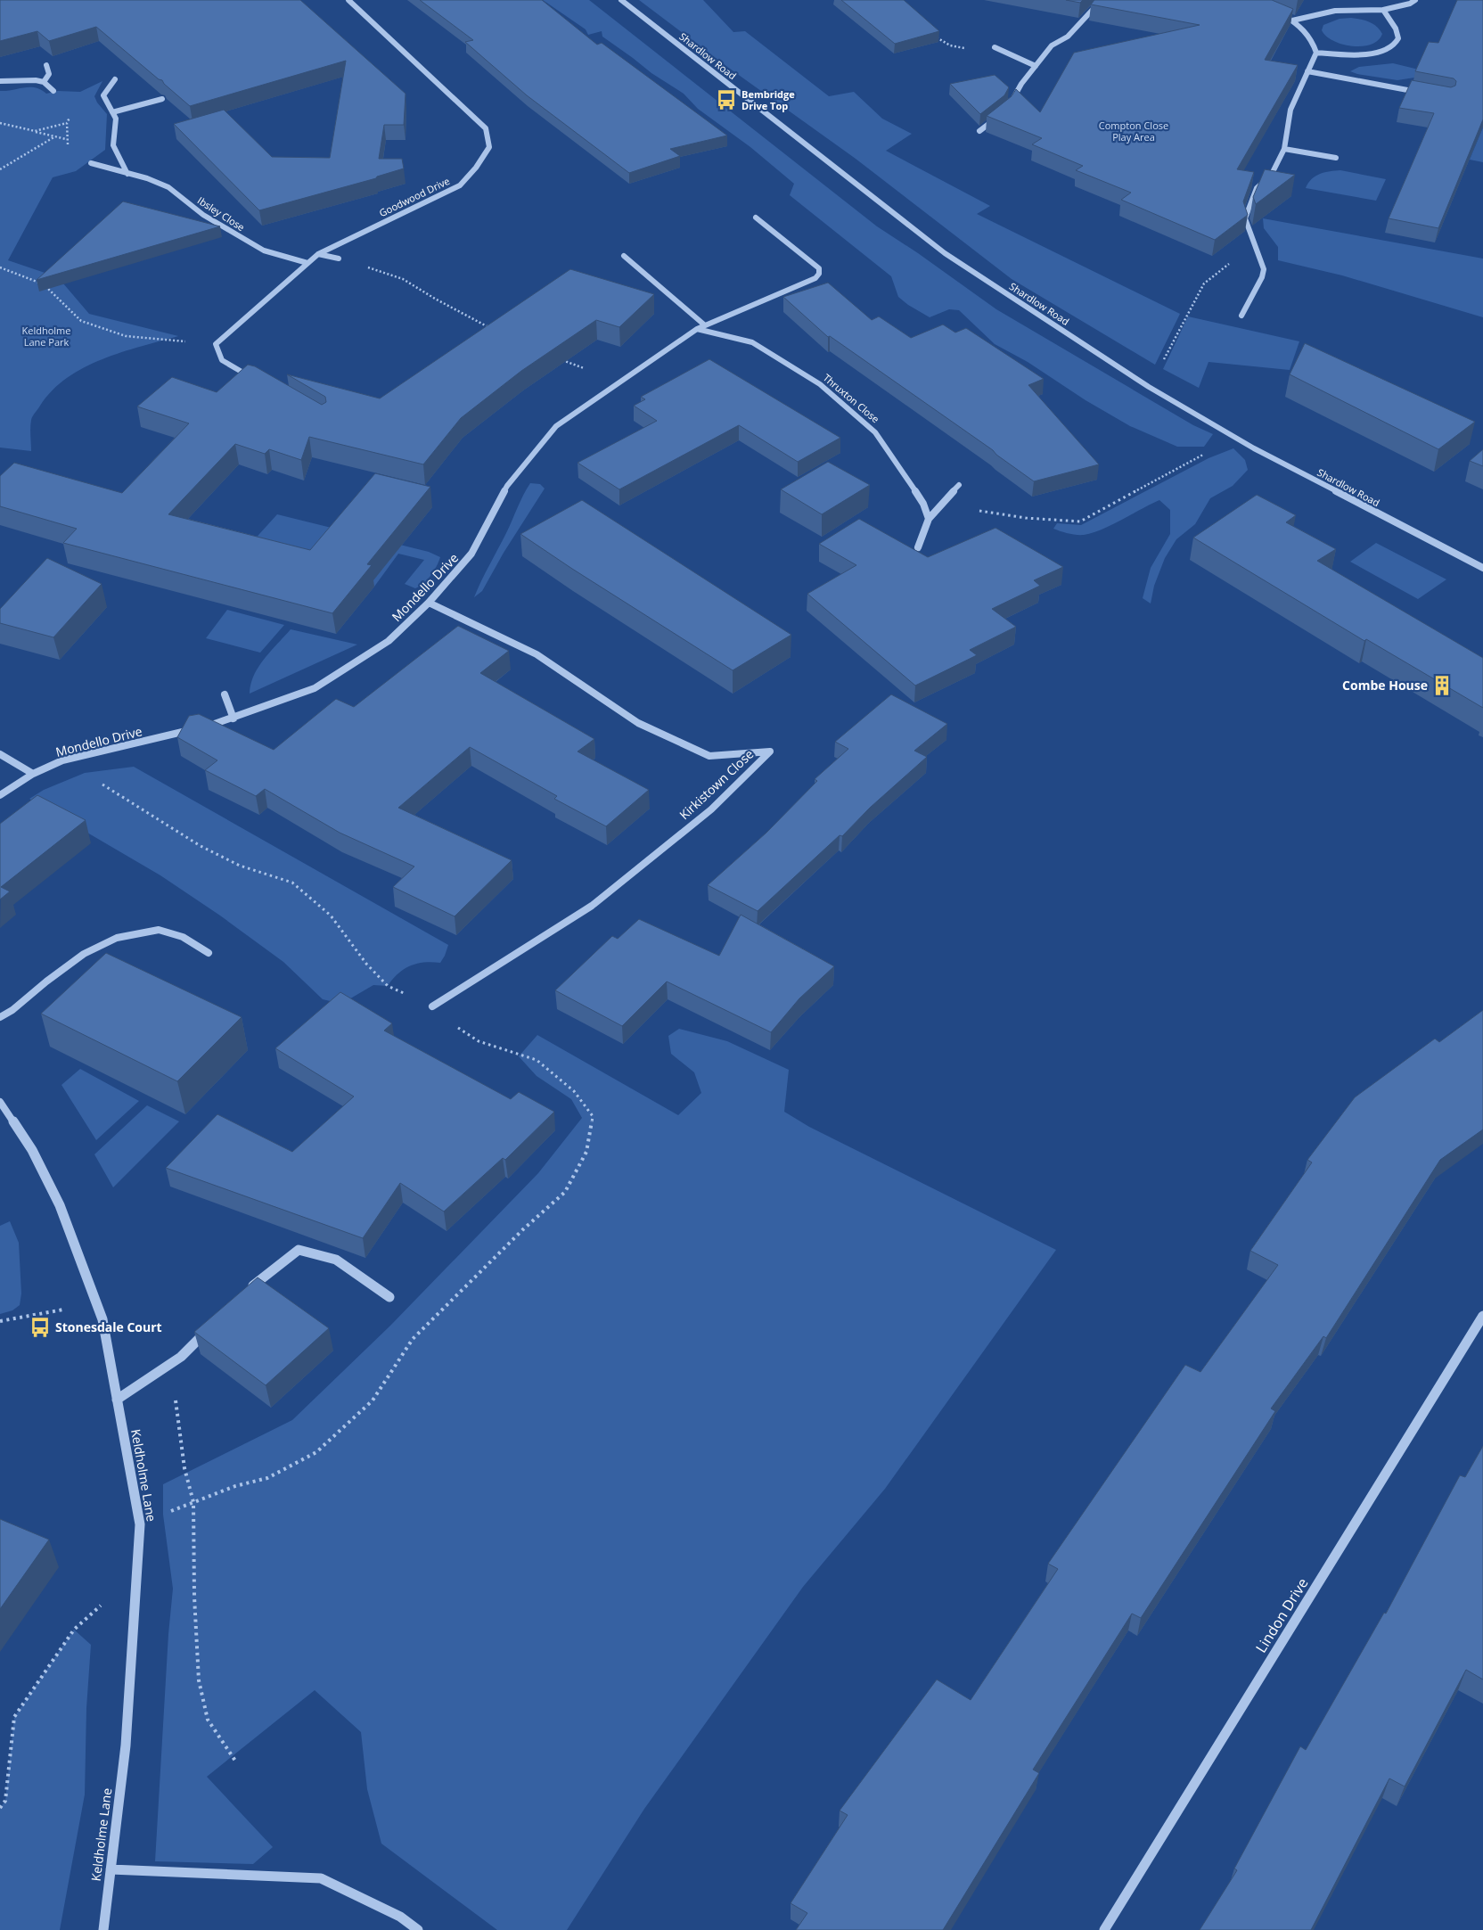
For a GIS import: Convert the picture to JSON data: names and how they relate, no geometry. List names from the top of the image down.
{
  "streets": {
    "street": [
      "Shardlow Road",
      "Goodwood Drive",
      "Ibsley Close",
      "Thruxton Close",
      "Mondello Drive",
      "Kirkistown Close",
      "Keldholme Lane",
      "Lindon Drive"
    ]
  },
  "crossings": [
    ["Goodwood Drive", "Ibsley Close"],
    ["Thruxton Close", "Mondello Drive"],
    ["Mondello Drive", "Kirkistown Close"]
  ],
  "parks": ["Compton Close Play Area", "Keldholme Lane Park"],
  "places": {
    "bus stop": ["Bembridge Drive Top", "Stonesdale Court"],
    "building": ["Combe House"]
  }
}
